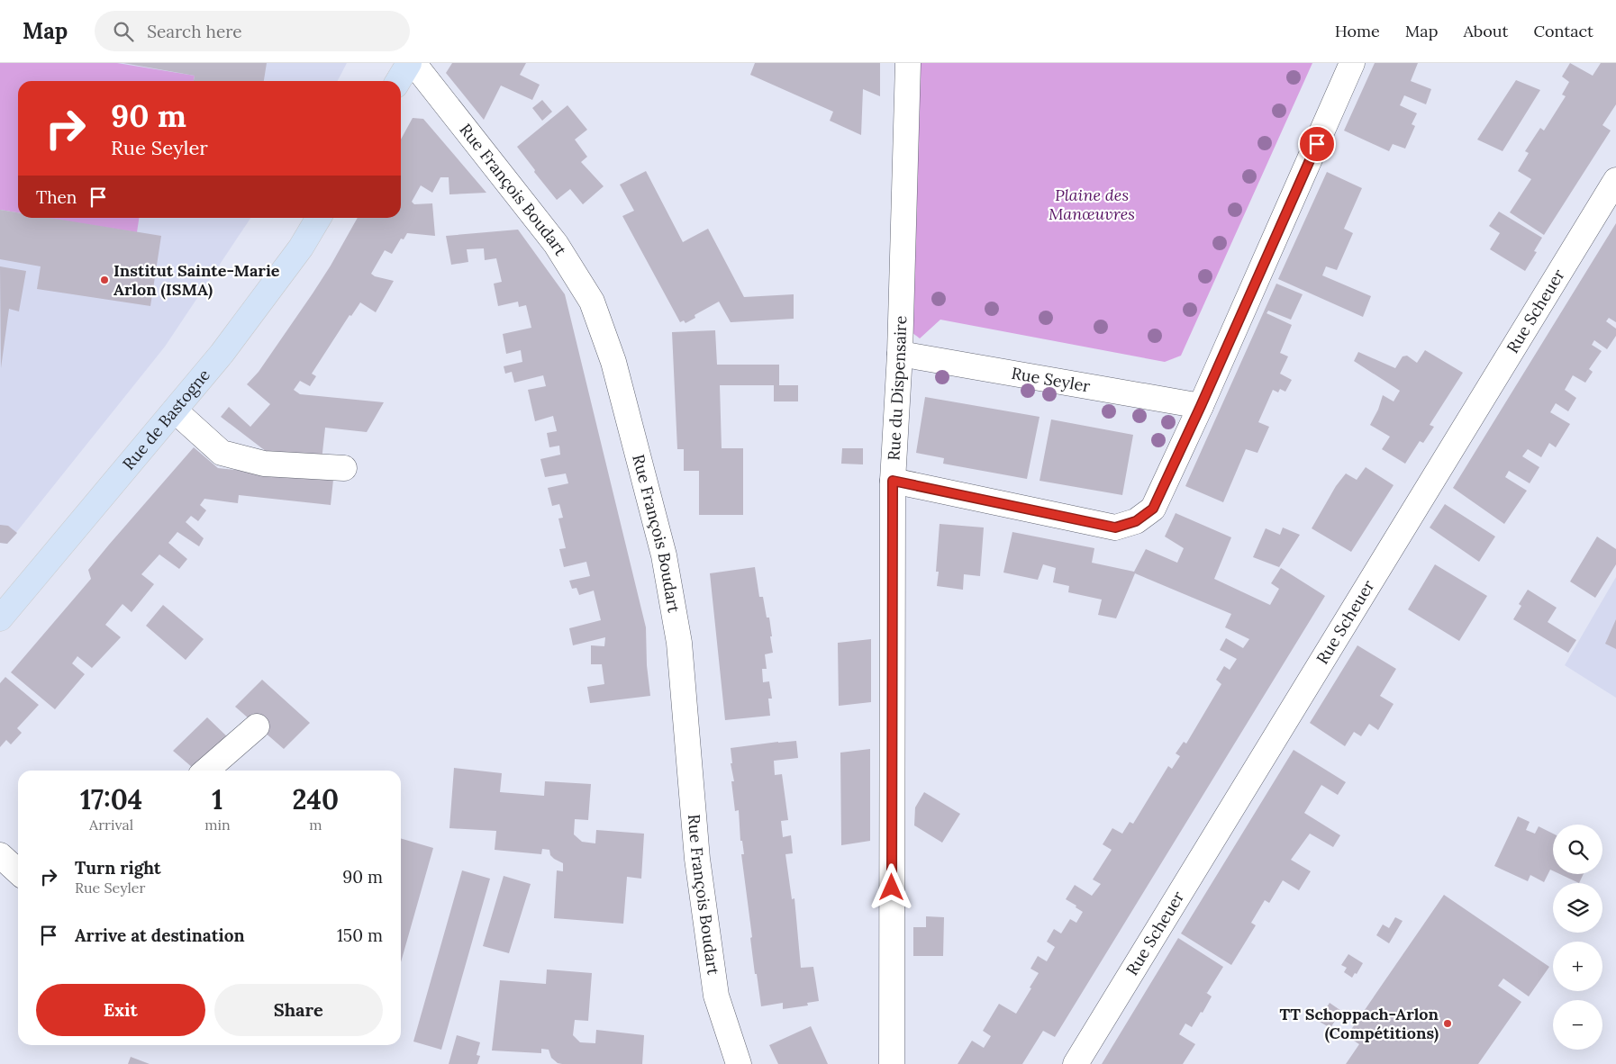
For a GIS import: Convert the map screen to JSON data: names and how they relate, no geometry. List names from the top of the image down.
{
  "streets": {
    "main road": ["Rue de Bastogne"],
    "street": [
      "Rue François Boudart",
      "Rue Scheuer",
      "Rue Seyler",
      "Rue du Dispensaire"
    ]
  },
  "crossings": [
    ["Rue Seyler", "Rue du Dispensaire"]
  ],
  "parks": ["Plaine des Manœuvres"],
  "places": ["Institut Sainte-Marie Arlon (ISMA)", "TT Schoppach-Arlon (Compétitions)"],
  "page": {
    "header": "Map",
    "search": "Search here",
    "nav": [
      "Home",
      "Map",
      "About",
      "Contact"
    ],
    "turn": ["90 m", "Rue Seyler"],
    "then": "Then",
    "eta": [
      "17:04",
      "Arrival",
      "1",
      "min",
      "240",
      "m"
    ],
    "map_buttons": ["+", "−"],
    "list": [
      {
        "name": "Turn right",
        "note": "Rue Seyler",
        "value": "90 m"
      },
      {
        "name": "Arrive at destination",
        "value": "150 m"
      }
    ],
    "buttons": ["Exit", "Share"]
  }
}
